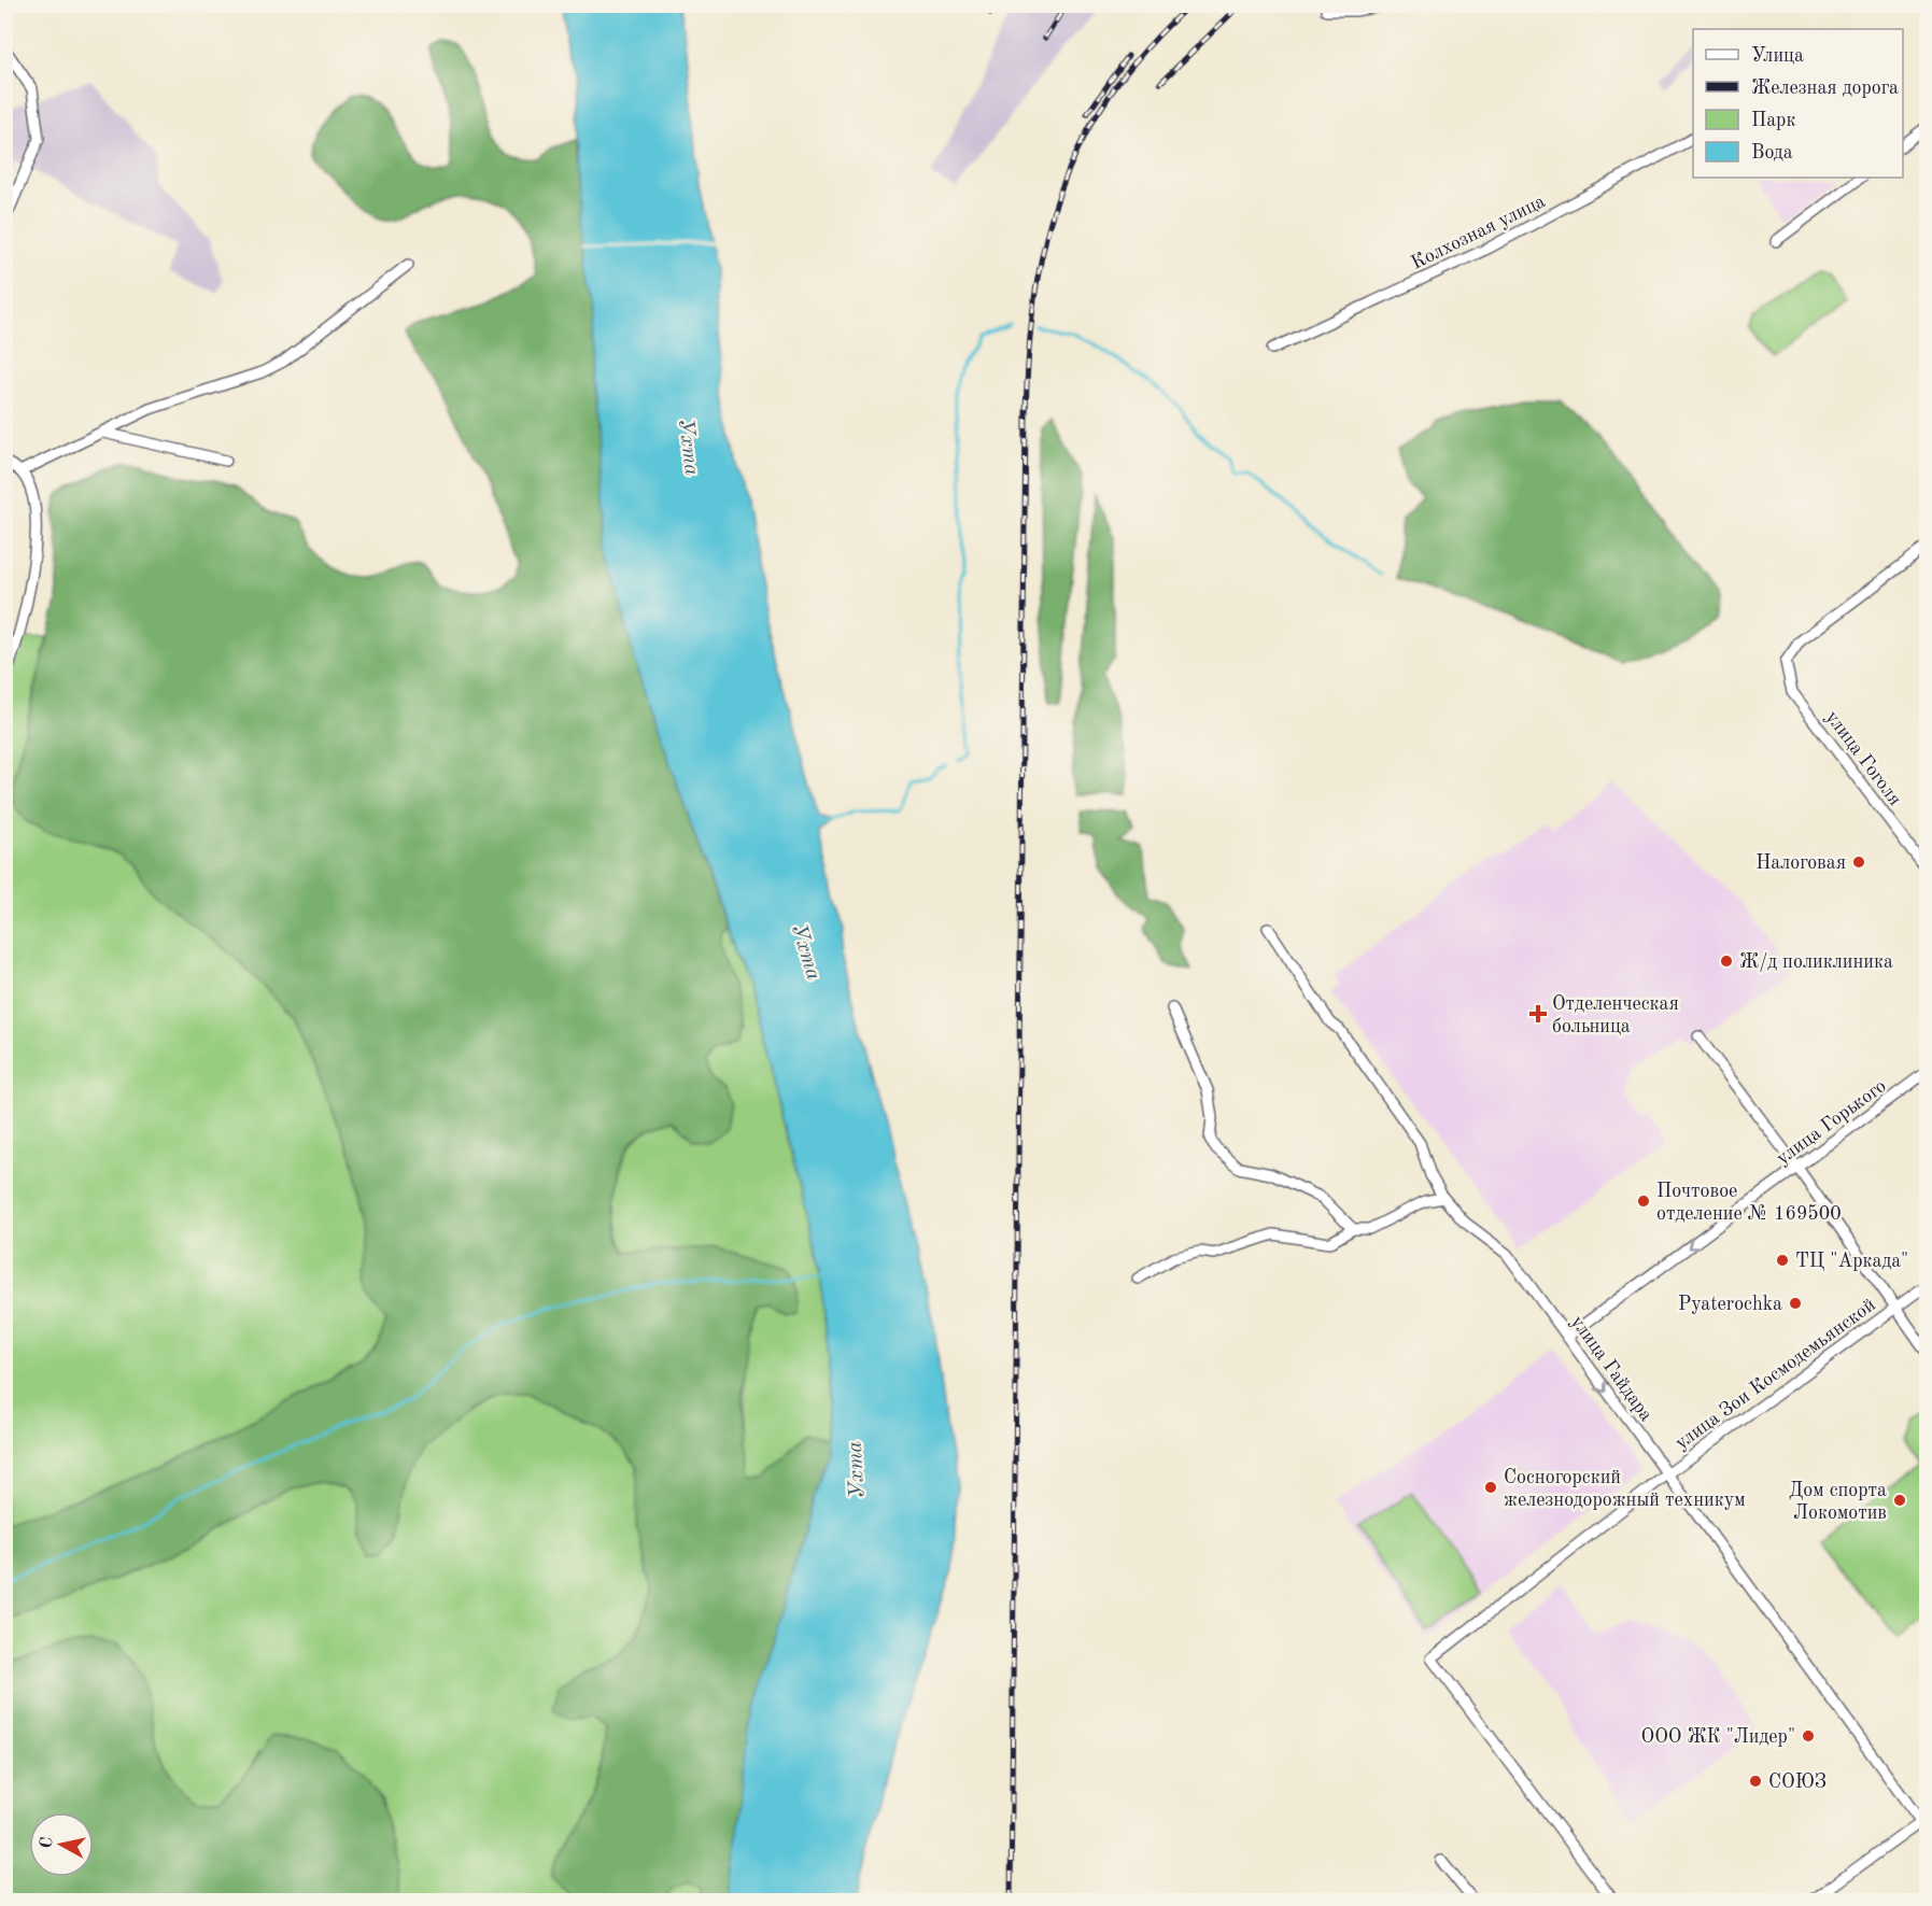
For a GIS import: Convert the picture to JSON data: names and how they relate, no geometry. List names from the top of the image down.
{
  "streets": {
    "street": [
      "Колхозная улица",
      "улица Гоголя",
      "улица Горького",
      "улица Гайдара",
      "улица Зои Космодемьянской"
    ]
  },
  "crossings": [
    ["улица Горького", "улица Гайдара"],
    ["улица Гайдара", "улица Зои Космодемьянской"]
  ],
  "one_way": ["улица Горького"],
  "water": ["Ухта"],
  "places": {
    "other": [
      "Налоговая",
      "Ж/д поликлиника",
      "Почтовое отделение № 169500",
      "ТЦ \"Аркада\"",
      "Pyaterochka",
      "Сосногорский железнодорожный техникум",
      "Дом спорта Локомотив",
      "ООО ЖК \"Лидер\"",
      "СОЮЗ"
    ],
    "health": ["Отделенческая больница"]
  },
  "legend": [
    "Улица",
    "Железная дорога",
    "Парк",
    "Вода"
  ],
  "north": "left"
}
